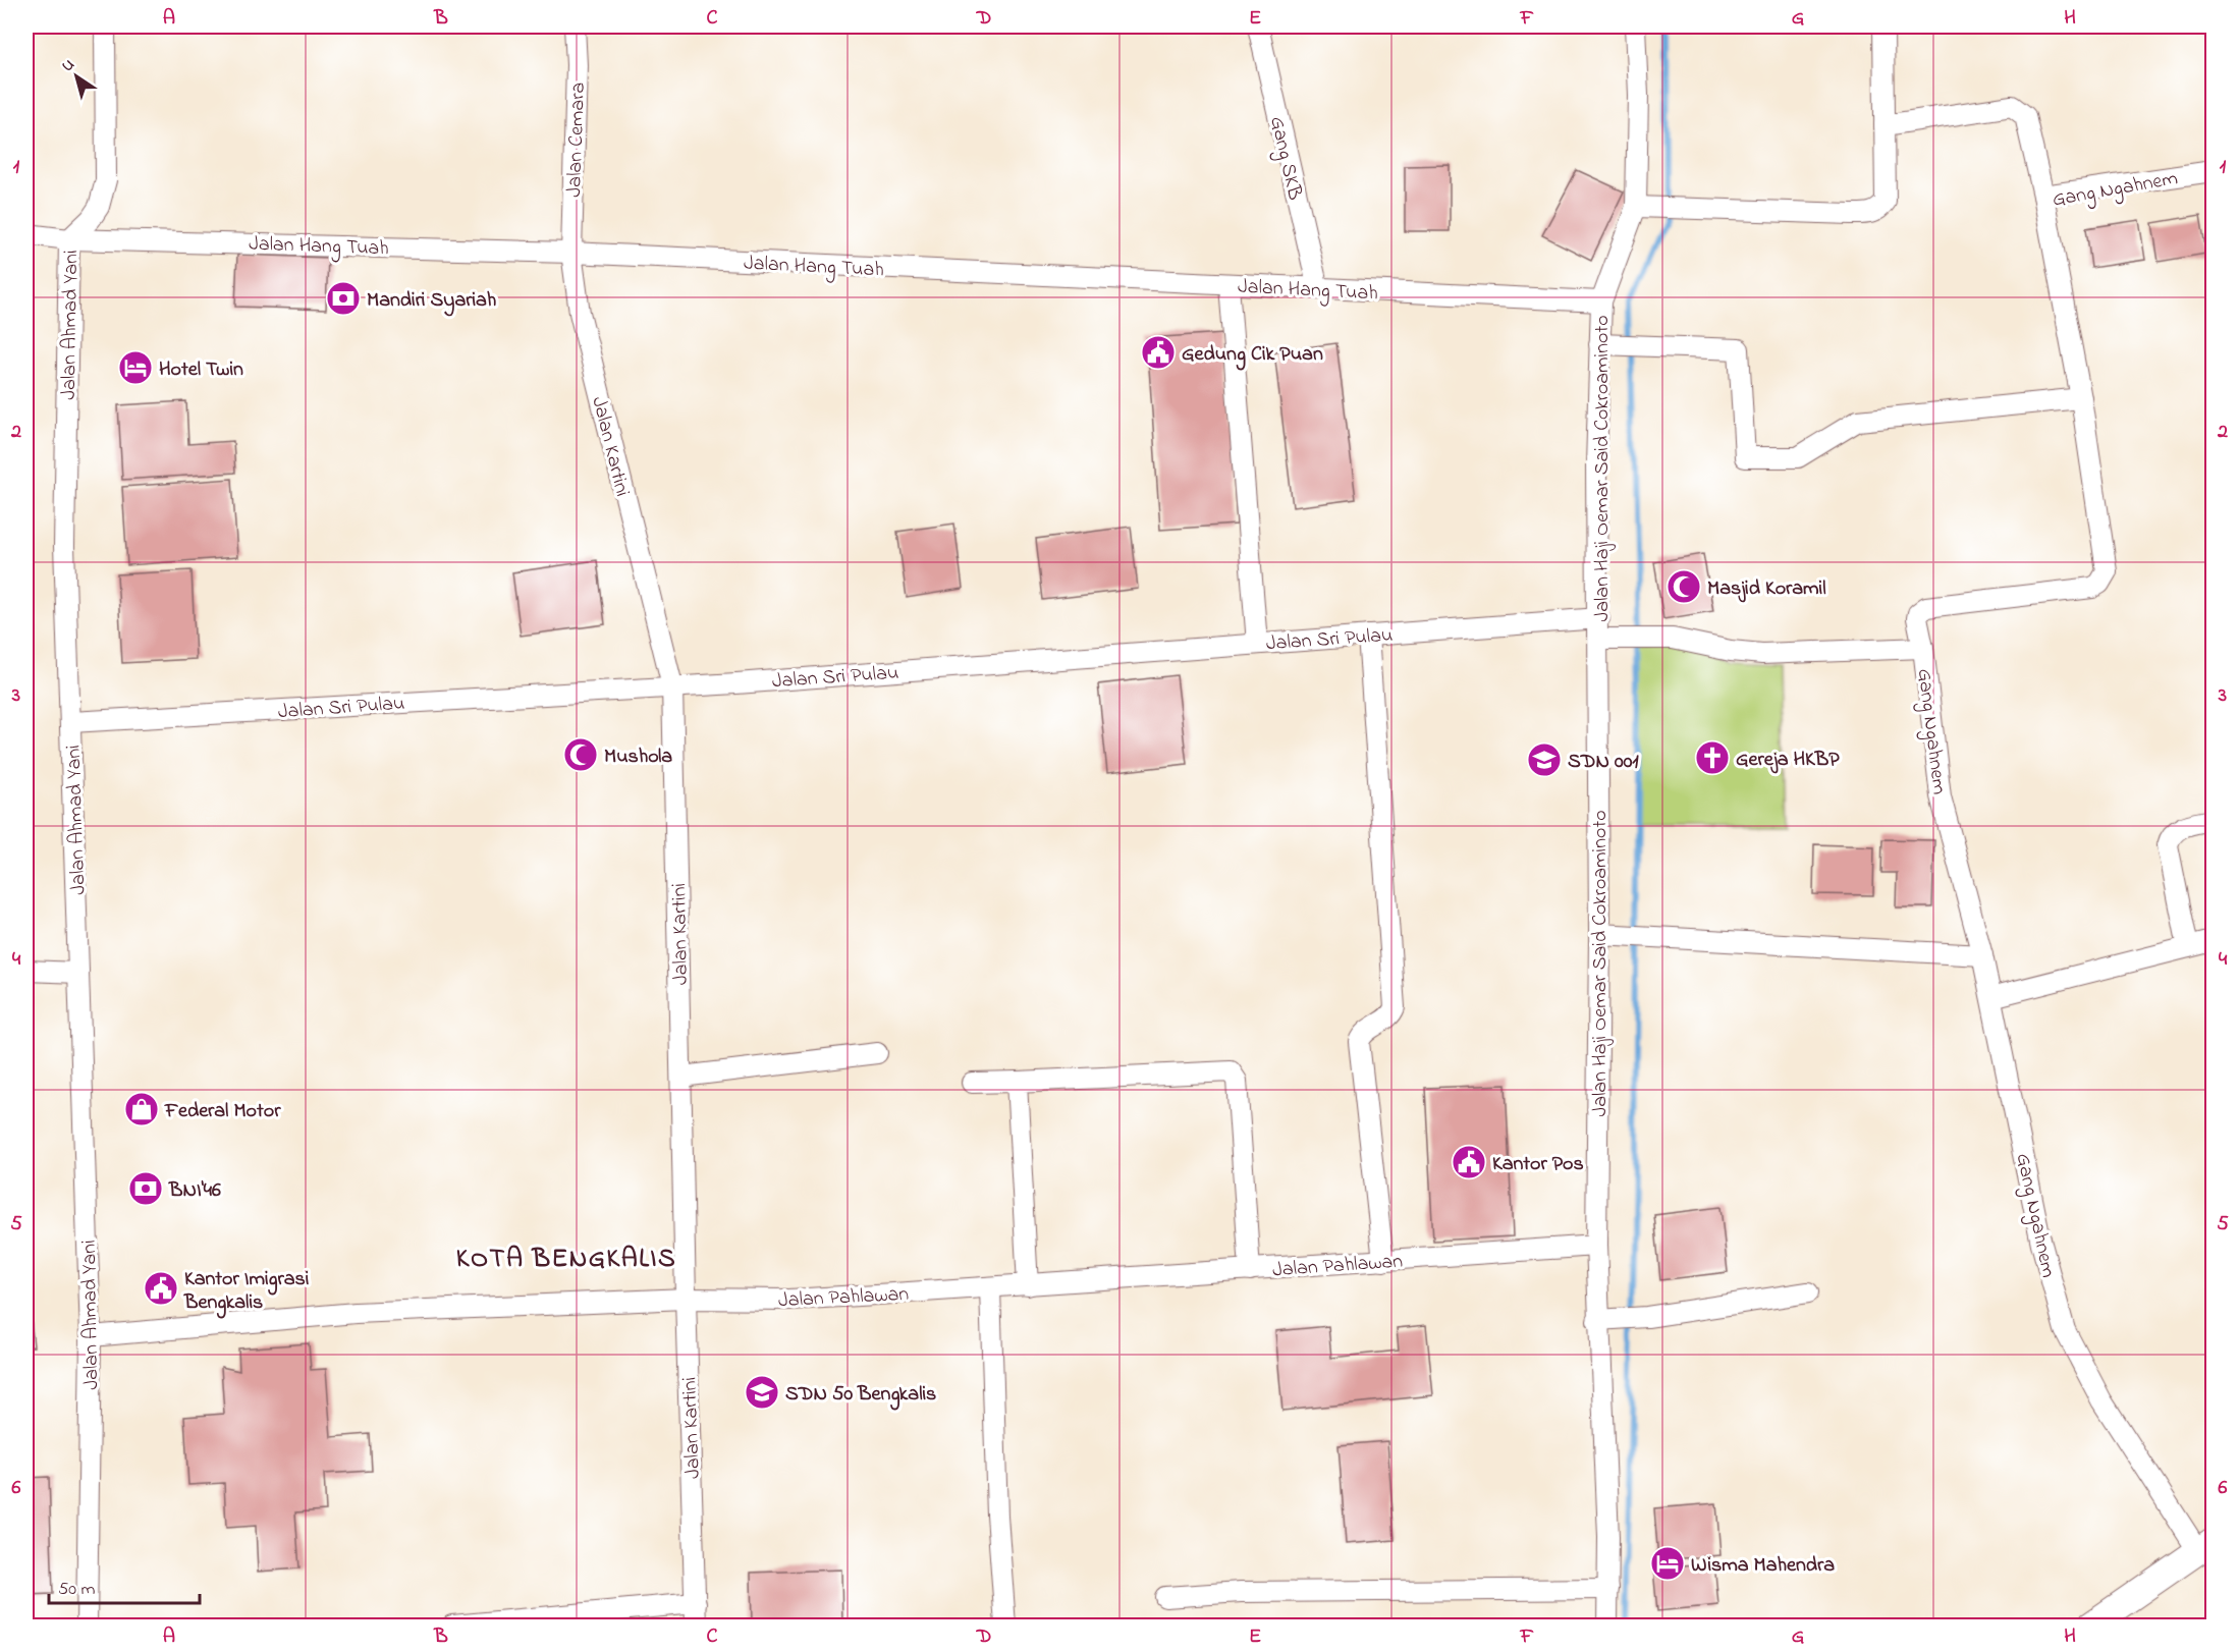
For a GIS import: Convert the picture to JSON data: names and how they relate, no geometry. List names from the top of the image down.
{
  "streets": {
    "street": [
      "Jalan Cemara",
      "Gang SKB",
      "Gang Ngahnem",
      "Jalan Hang Tuah",
      "Jalan Ahmad Yani",
      "Jalan Kartini",
      "Jalan Haji Oemar Said Cokroaminoto",
      "Jalan Sri Pulau",
      "Jalan Pahlawan"
    ]
  },
  "crossings": [
    ["Jalan Cemara", "Jalan Hang Tuah"],
    ["Jalan Cemara", "Jalan Kartini"],
    ["Gang SKB", "Jalan Hang Tuah"],
    ["Jalan Hang Tuah", "Jalan Ahmad Yani"],
    ["Jalan Hang Tuah", "Jalan Kartini"],
    ["Jalan Hang Tuah", "Jalan Haji Oemar Said Cokroaminoto"],
    ["Jalan Ahmad Yani", "Jalan Sri Pulau"],
    ["Jalan Ahmad Yani", "Jalan Pahlawan"],
    ["Jalan Kartini", "Jalan Sri Pulau"],
    ["Jalan Kartini", "Jalan Pahlawan"],
    ["Jalan Haji Oemar Said Cokroaminoto", "Jalan Sri Pulau"],
    ["Jalan Haji Oemar Said Cokroaminoto", "Jalan Pahlawan"]
  ],
  "districts": ["KOTA BENGKALIS"],
  "places": {
    "bank": ["Mandiri Syariah", "BNI'46"],
    "public building": ["Gedung Cik Puan", "Kantor Pos", "Kantor Imigrasi Bengkalis"],
    "hotel": ["Hotel Twin", "Wisma Mahendra"],
    "mosque": ["Masjid Koramil", "Mushola"],
    "church": ["Gereja HKBP"],
    "school or university": ["SDN 001", "SDN 50 Bengkalis"],
    "shop": ["Federal Motor"]
  },
  "scale_bar": "50 m",
  "north": "top left",
  "grid": {
    "columns": [
      "A",
      "B",
      "C",
      "D",
      "E",
      "F",
      "G",
      "H"
    ],
    "rows": [
      "1",
      "2",
      "3",
      "4",
      "5",
      "6"
    ]
  }
}
